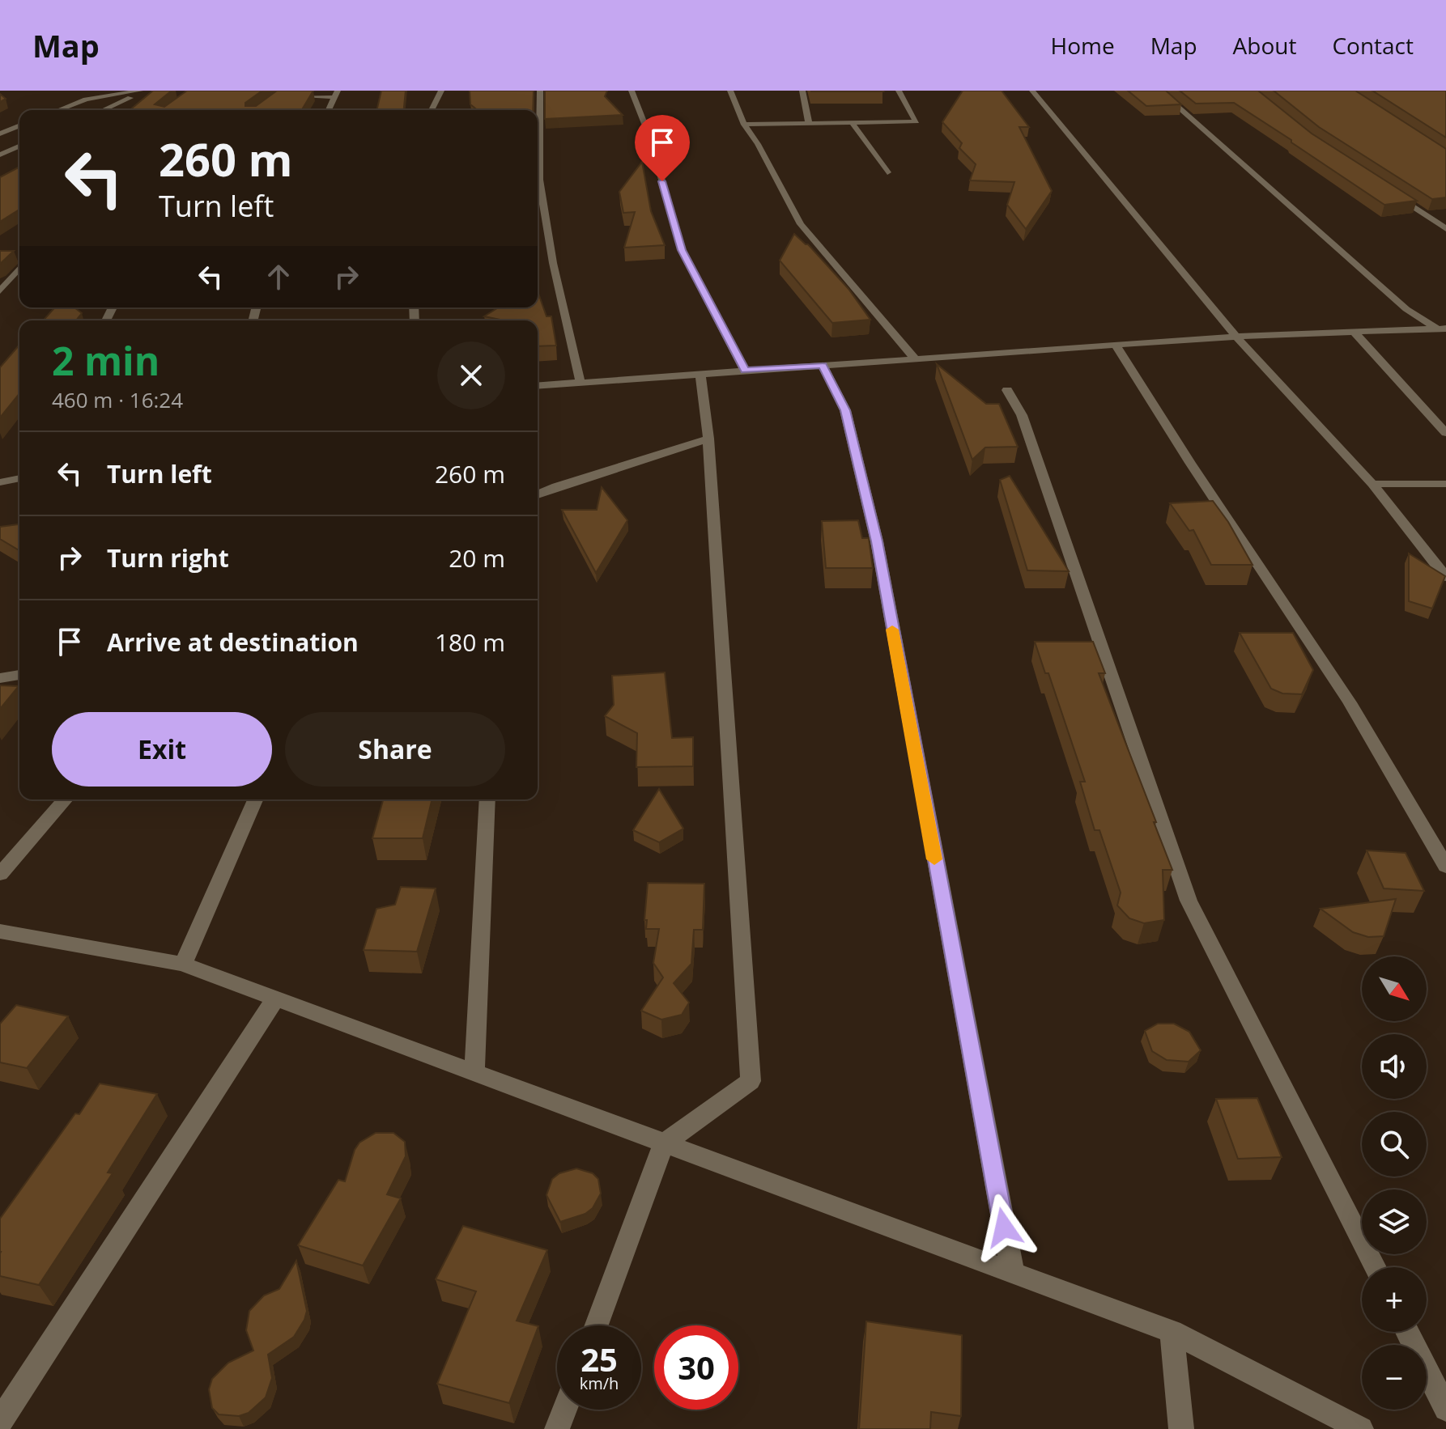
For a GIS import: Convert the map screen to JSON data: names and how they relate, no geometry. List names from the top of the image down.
{
  "north": "bottom right",
  "page": {
    "header": "Map",
    "nav": [
      "Home",
      "Map",
      "About",
      "Contact"
    ],
    "turn": ["260 m", "Turn left"],
    "heading": ["2 min", "460 m · 16:24"],
    "list": [
      {
        "name": "Turn left",
        "value": "260 m"
      },
      {
        "name": "Turn right",
        "value": "20 m"
      },
      {
        "name": "Arrive at destination",
        "value": "180 m"
      }
    ],
    "buttons": ["Exit", "Share"],
    "map_buttons": ["+", "−"],
    "speed": "25 km/h",
    "limit": "30"
  }
}
